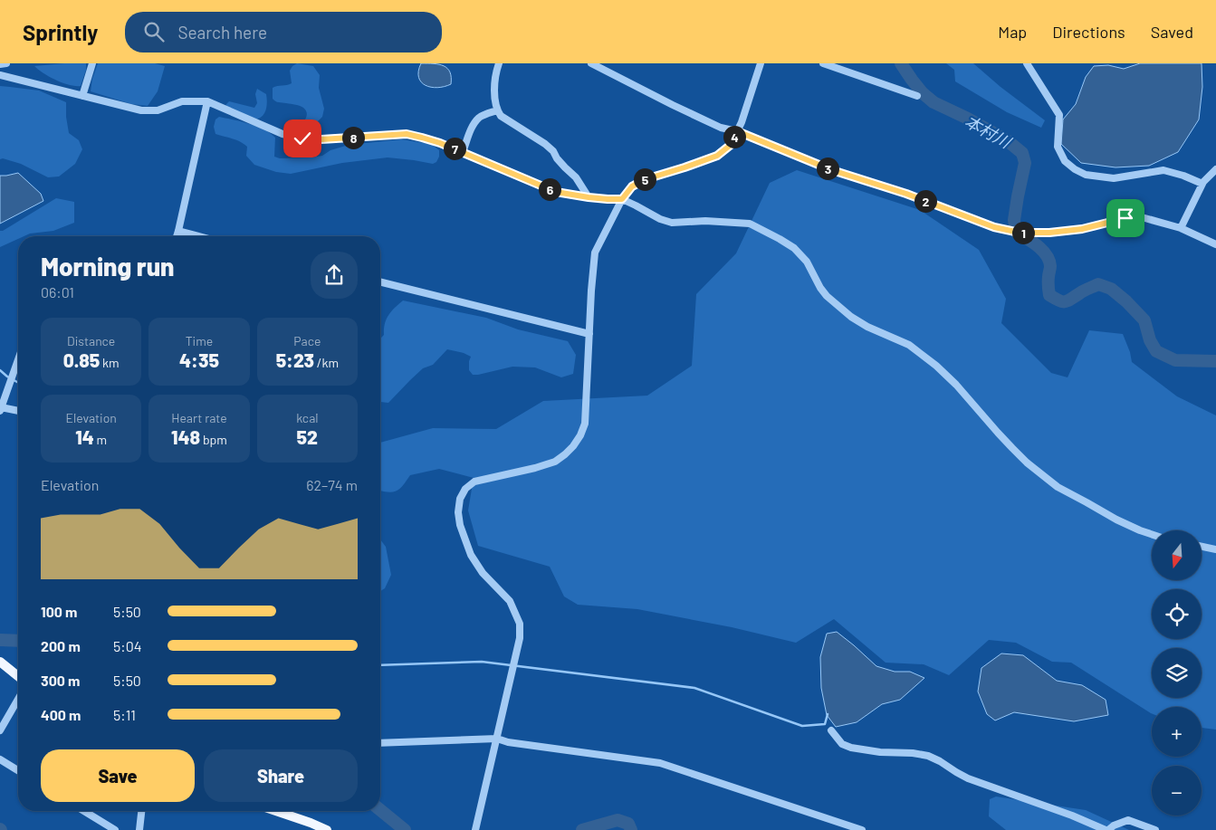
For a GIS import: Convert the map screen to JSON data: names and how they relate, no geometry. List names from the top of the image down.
{
  "water": ["本村川"],
  "north": "bottom",
  "page": {
    "header": "Sprintly",
    "search": "Search here",
    "nav": ["Map", "Directions", "Saved"],
    "pins": [
      "4",
      "8",
      "7",
      "3",
      "5",
      "6",
      "2",
      "1"
    ],
    "heading": ["Morning run", "06:01"],
    "stats": [
      ["Distance", "0.85 km"],
      ["Time", "4:35"],
      ["Pace", "5:23 /km"],
      ["Elevation", "14 m"],
      ["Heart rate", "148 bpm"],
      ["kcal", "52"]
    ],
    "chart": ["Elevation", "62–74 m"],
    "map_buttons": ["+", "−"],
    "list": [
      {
        "name": "100 m",
        "note": "5:50"
      },
      {
        "name": "200 m",
        "note": "5:04"
      },
      {
        "name": "300 m",
        "note": "5:50"
      },
      {
        "name": "400 m",
        "note": "5:11"
      }
    ],
    "buttons": ["Save", "Share"]
  }
}
